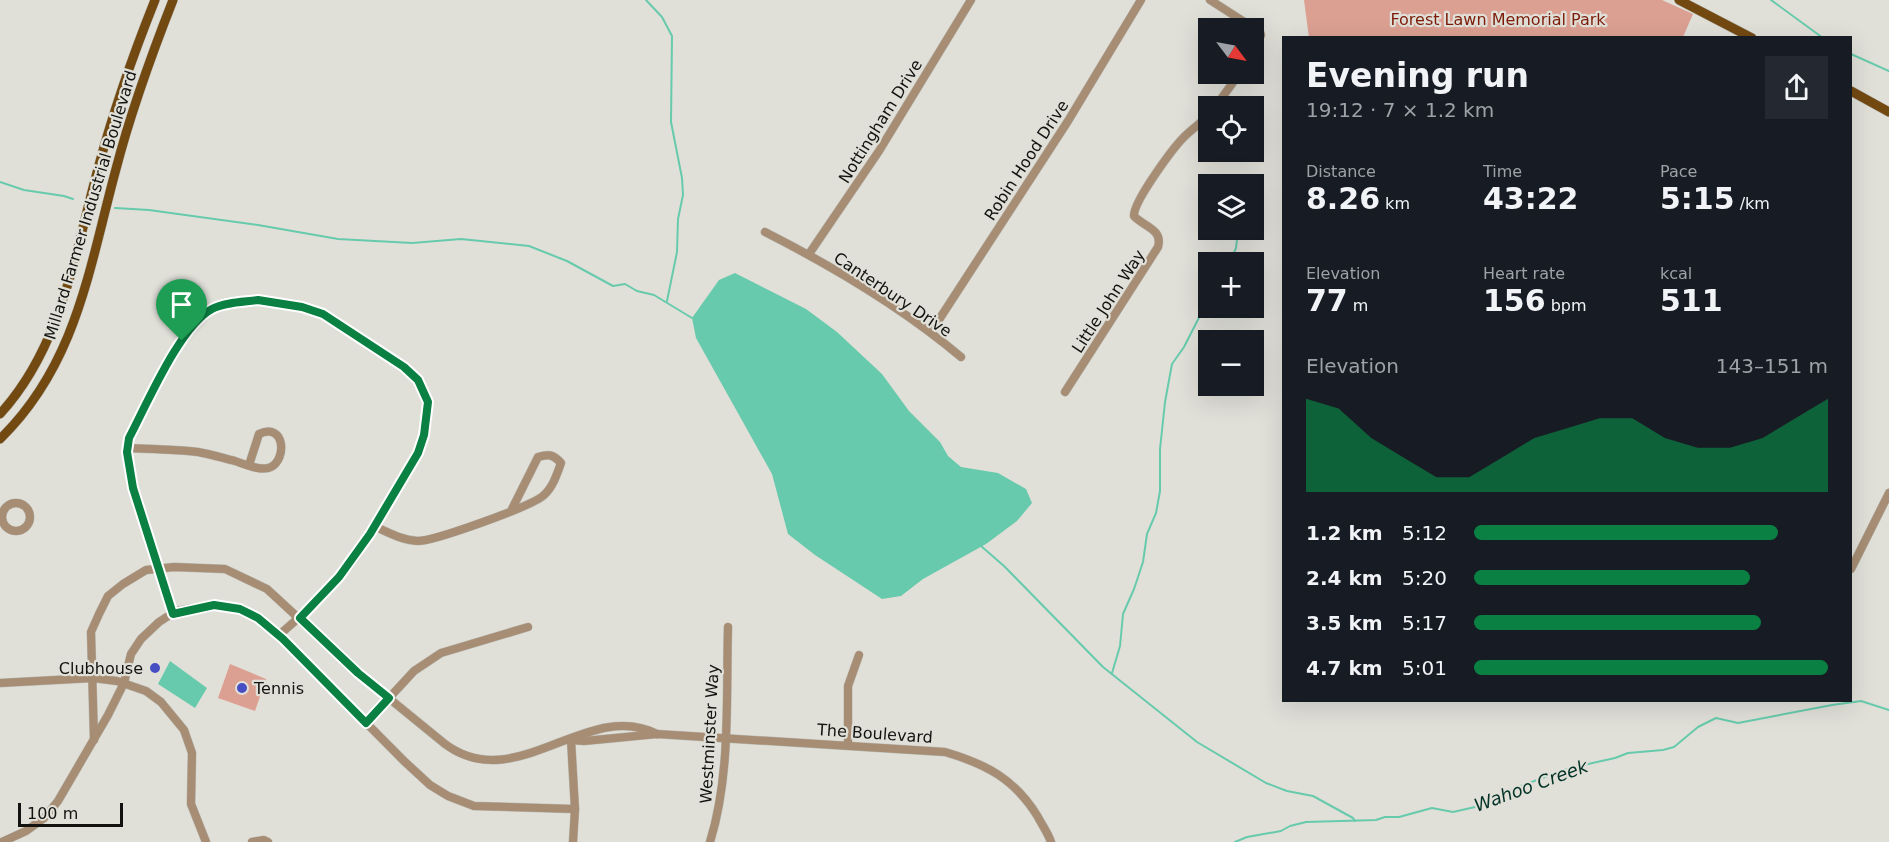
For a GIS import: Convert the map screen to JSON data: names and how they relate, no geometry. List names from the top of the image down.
{
  "streets": {
    "main road": ["Millard Farmer Industrial Boulevard"],
    "street": [
      "Nottingham Drive",
      "Robin Hood Drive",
      "Canterbury Drive",
      "Little John Way",
      "The Boulevard",
      "Westminster Way"
    ]
  },
  "crossings": [
    ["Nottingham Drive", "Canterbury Drive"],
    ["Robin Hood Drive", "Canterbury Drive"],
    ["The Boulevard", "Westminster Way"]
  ],
  "water": ["Wahoo Creek"],
  "parks": ["Forest Lawn Memorial Park"],
  "places": ["Clubhouse", "Tennis"],
  "scale_bar": "100 m",
  "north": "bottom right",
  "page": {
    "map_buttons": ["+", "−"],
    "heading": ["Evening run", "19:12 · 7 × 1.2 km"],
    "stats": [
      ["Distance", "8.26 km"],
      ["Time", "43:22"],
      ["Pace", "5:15 /km"],
      ["Elevation", "77 m"],
      ["Heart rate", "156 bpm"],
      ["kcal", "511"]
    ],
    "chart": ["Elevation", "143–151 m"],
    "list": [
      {
        "name": "1.2 km",
        "note": "5:12"
      },
      {
        "name": "2.4 km",
        "note": "5:20"
      },
      {
        "name": "3.5 km",
        "note": "5:17"
      },
      {
        "name": "4.7 km",
        "note": "5:01"
      }
    ],
    "scale": "100 m"
  }
}
